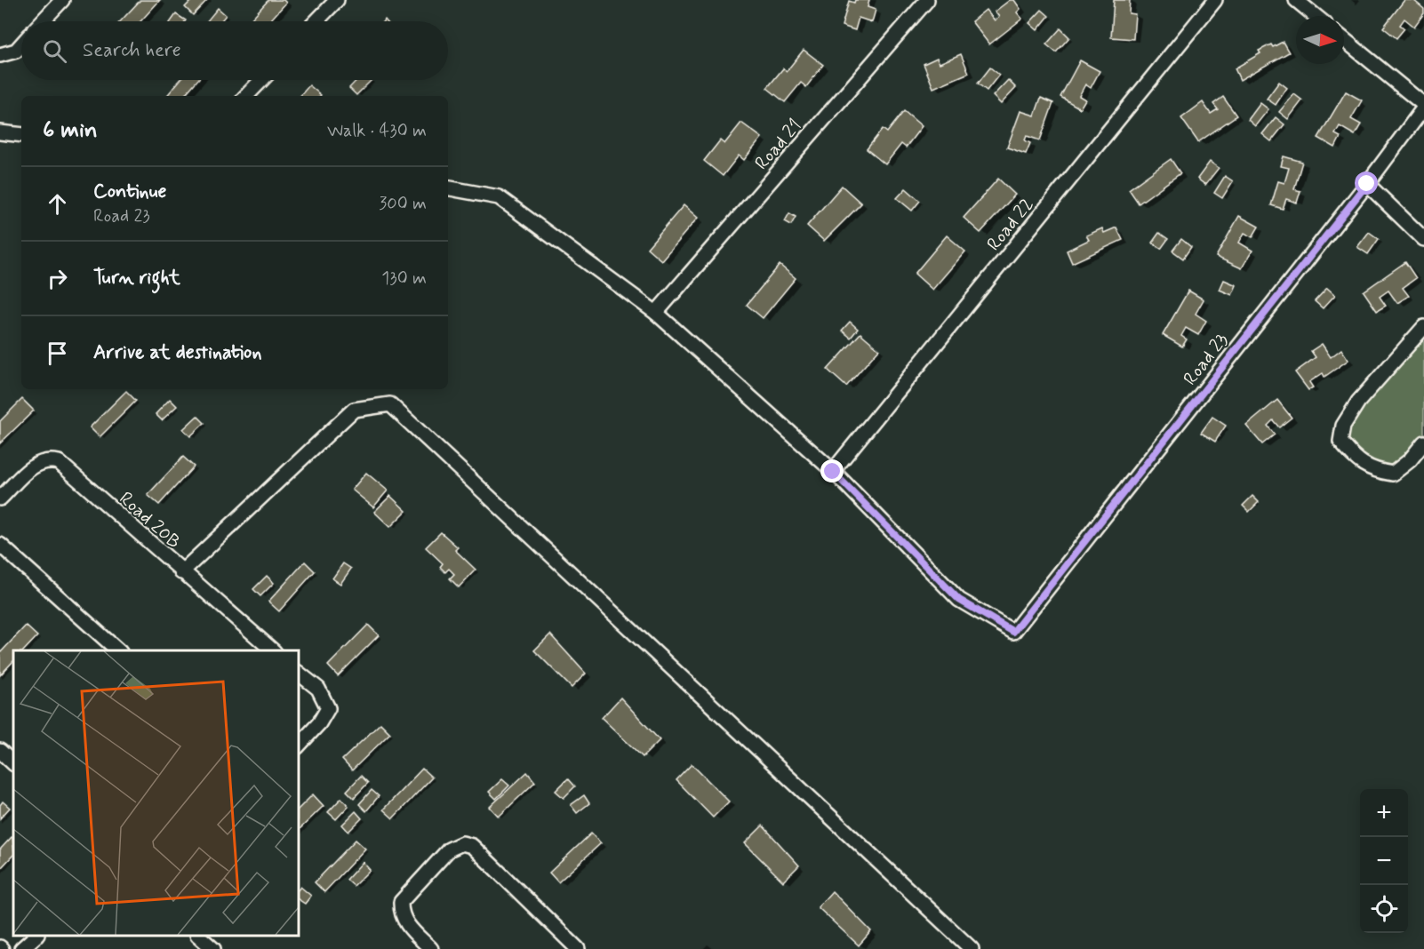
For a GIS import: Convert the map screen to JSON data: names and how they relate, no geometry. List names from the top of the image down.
{
  "streets": {
    "street": [
      "Road 21",
      "Road 22",
      "Road 23",
      "Road 20B"
    ]
  },
  "crossings": [
    ["Road 22", "Road 23"]
  ],
  "north": "right",
  "page": {
    "search": "Search here",
    "heading": ["6 min", "Walk · 430 m"],
    "list": [
      ["Continue", "Road 23", "300 m"],
      ["Turn right", "130 m"],
      "Arrive at destination"
    ],
    "map_buttons": ["+", "−"]
  }
}
